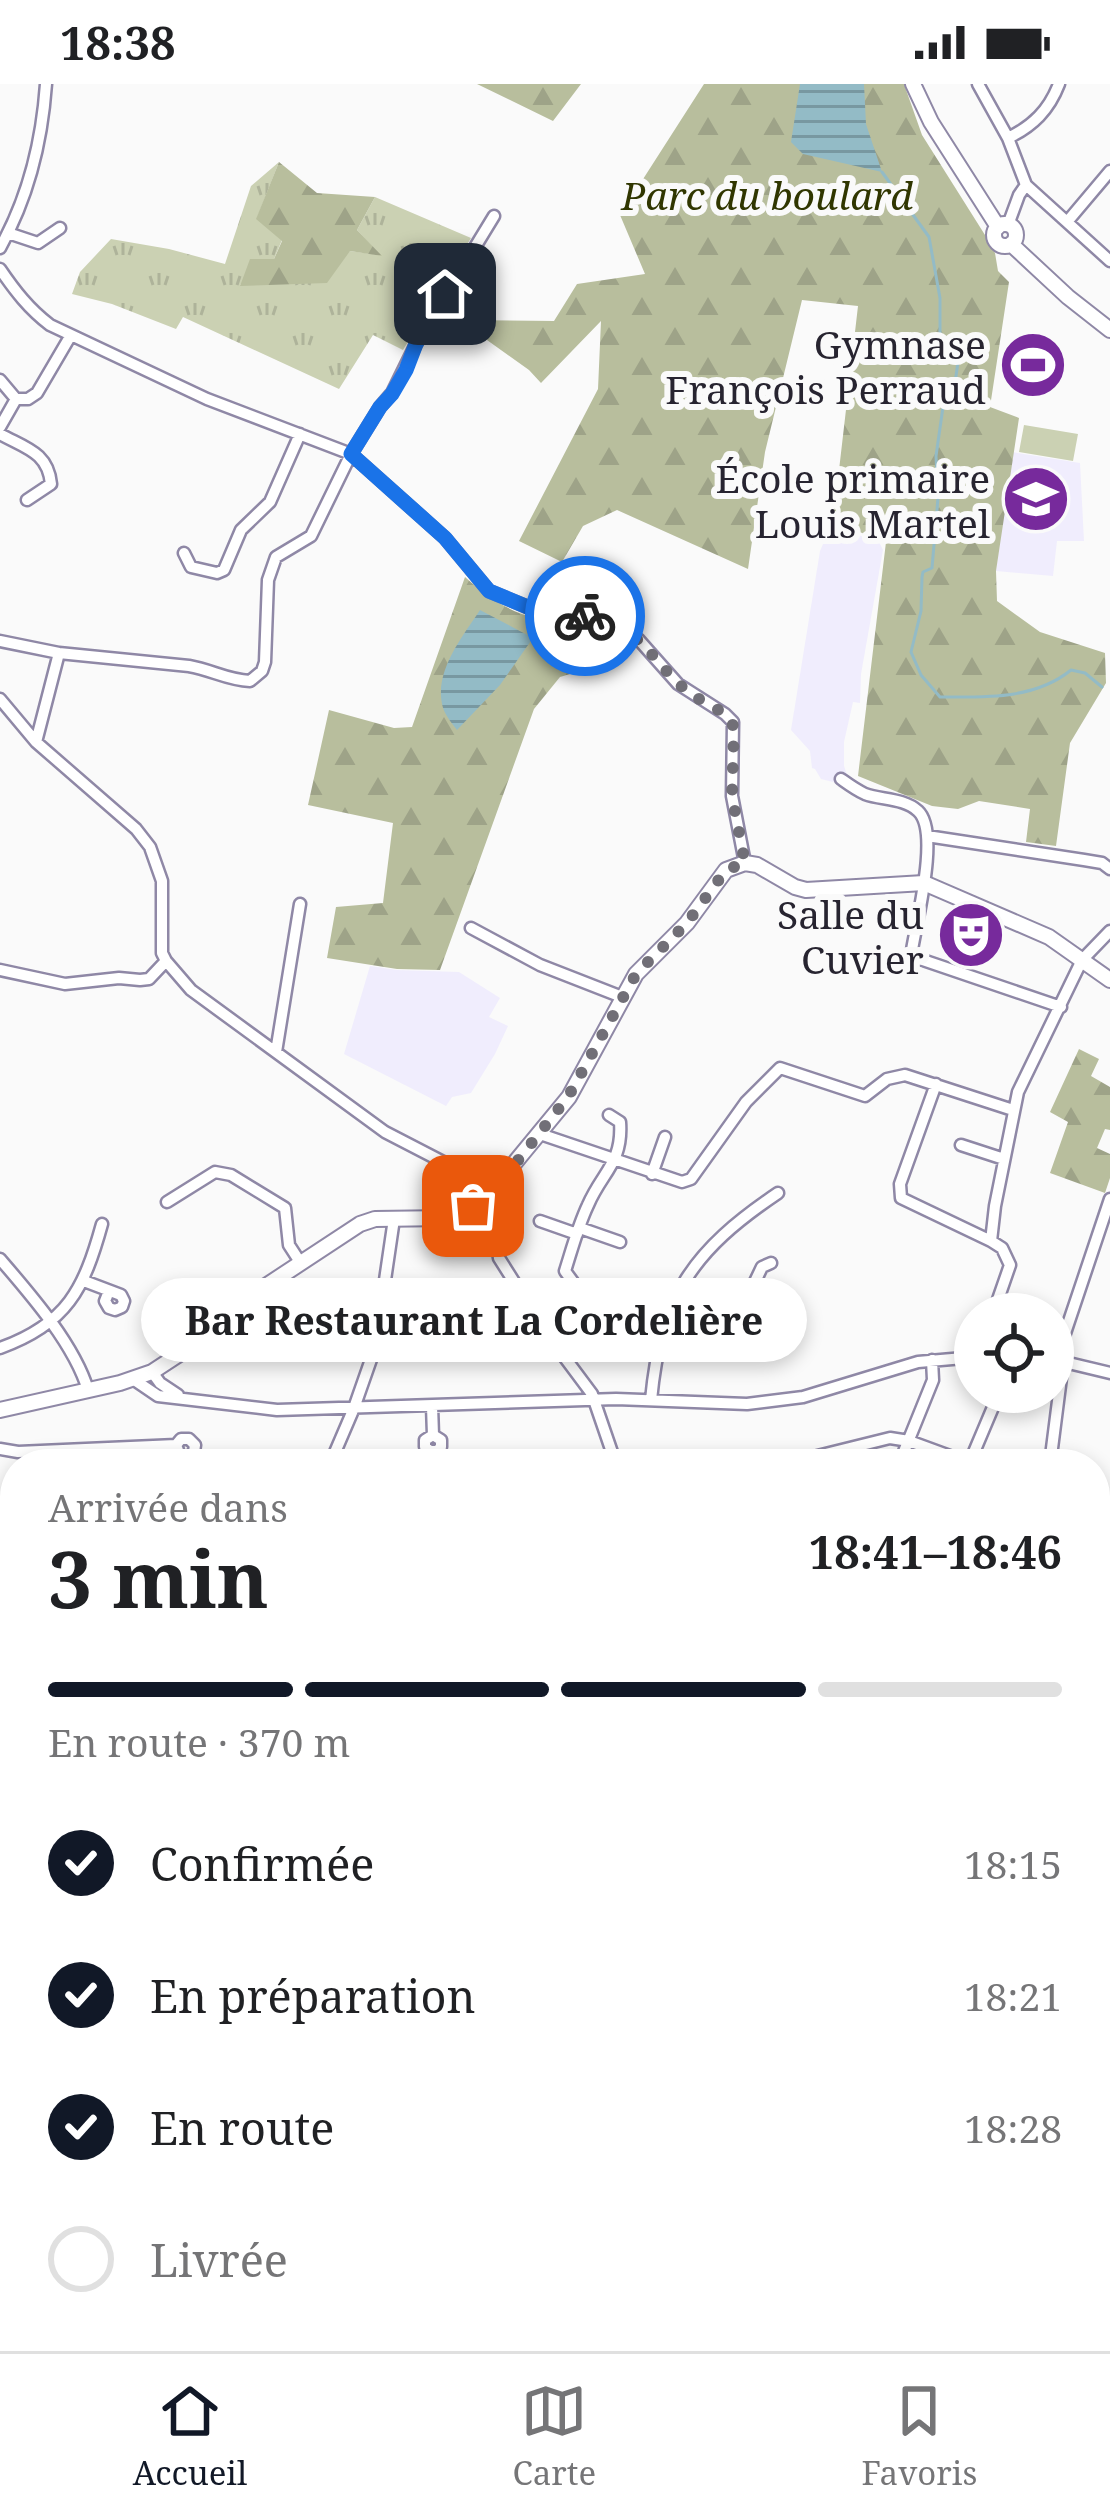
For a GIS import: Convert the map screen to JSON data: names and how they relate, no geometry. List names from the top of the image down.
{
  "parks": ["Parc du boulard"],
  "places": {
    "sports": ["Gymnase François Perraud"],
    "school or university": ["École primaire Louis Martel"],
    "theatre": ["Salle du Cuvier"],
    "other": ["Bar Restaurant La Cordelière"]
  },
  "page": {
    "status": "18:38",
    "bubble": "Bar Restaurant La Cordelière",
    "heading": ["3 min", "Arrivée dans", "18:41–18:46"],
    "bar": "En route · 370 m",
    "list": [
      ["Confirmée", "18:15"],
      ["En préparation", "18:21"],
      ["En route", "18:28"],
      "Livrée"
    ],
    "tabs": ["Accueil", "Carte", "Favoris"]
  }
}
